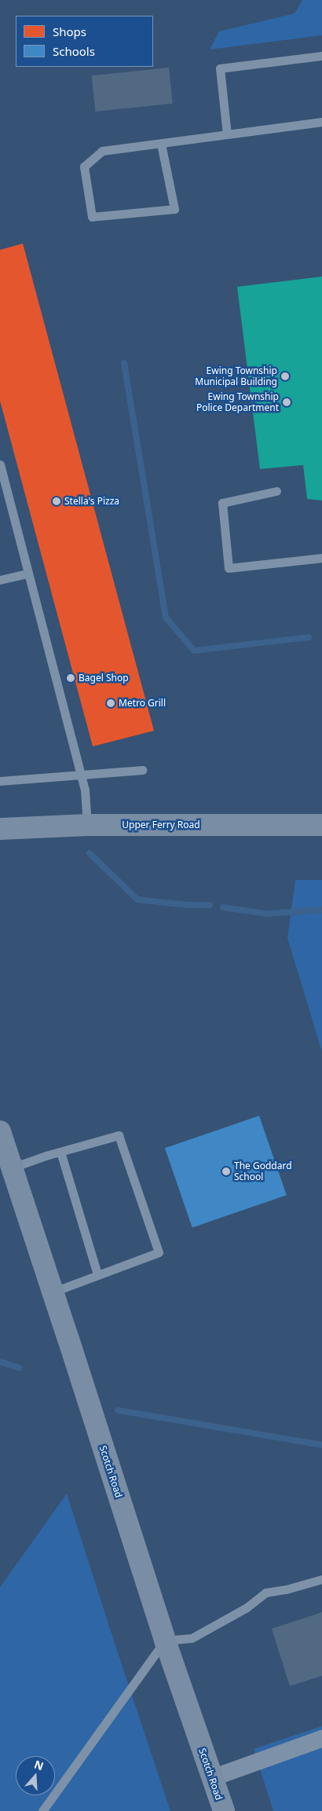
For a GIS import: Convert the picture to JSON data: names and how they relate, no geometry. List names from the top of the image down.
{
  "streets": {
    "main road": ["Upper Ferry Road", "Scotch Road"]
  },
  "places": [
    "Ewing Township Municipal Building",
    "Ewing Township Police Department",
    "Stella's Pizza",
    "Bagel Shop",
    "Metro Grill",
    "The Goddard School"
  ],
  "legend": ["Shops", "Schools"],
  "north": "top"
}
